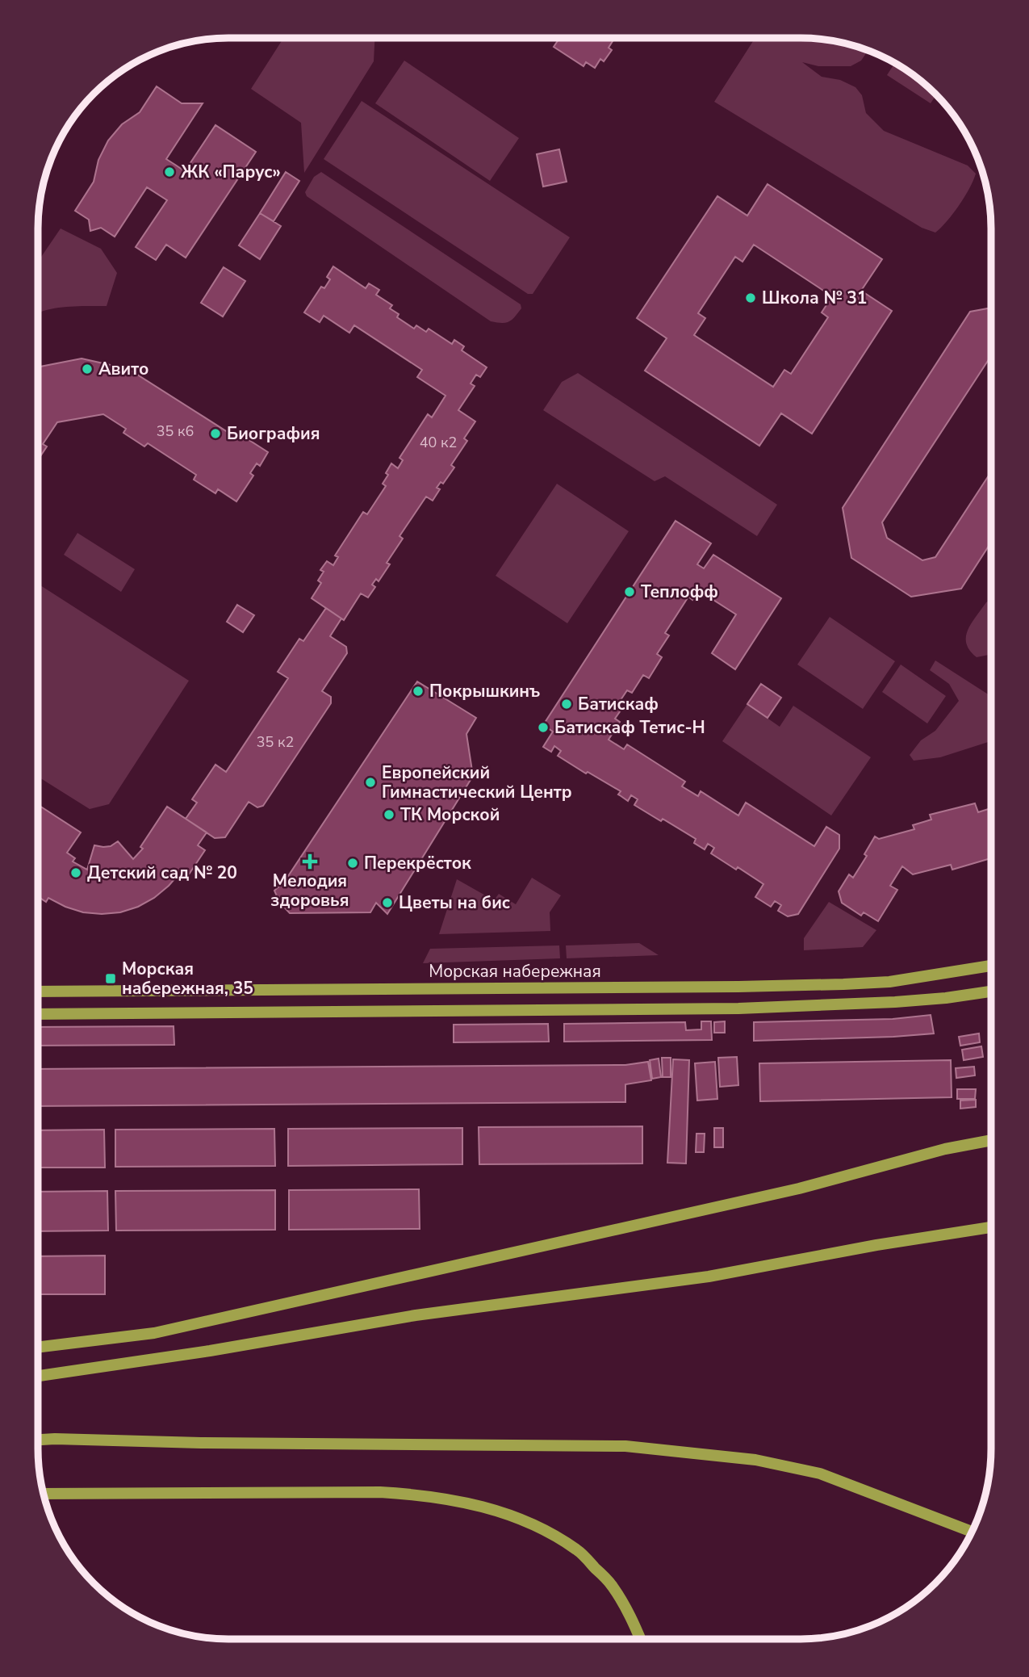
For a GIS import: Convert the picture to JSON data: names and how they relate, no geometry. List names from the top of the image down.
{
  "streets": {
    "main road": ["Морская набережная"]
  },
  "places": {
    "other": [
      "ЖК «Парус»",
      "Школа № 31",
      "Авито",
      "Биография",
      "Теплофф",
      "Покрышкинъ",
      "Батискаф",
      "Батискаф Тетис-Н",
      "Европейский Гимнастический Центр",
      "ТК Морской",
      "Перекрёсток",
      "Детский сад № 20",
      "Цветы на бис"
    ],
    "health": ["Мелодия здоровья"],
    "transit": ["Морская набережная, 35"]
  },
  "house_numbers": ["35 к6", "40 к2", "35 к2"]
}
